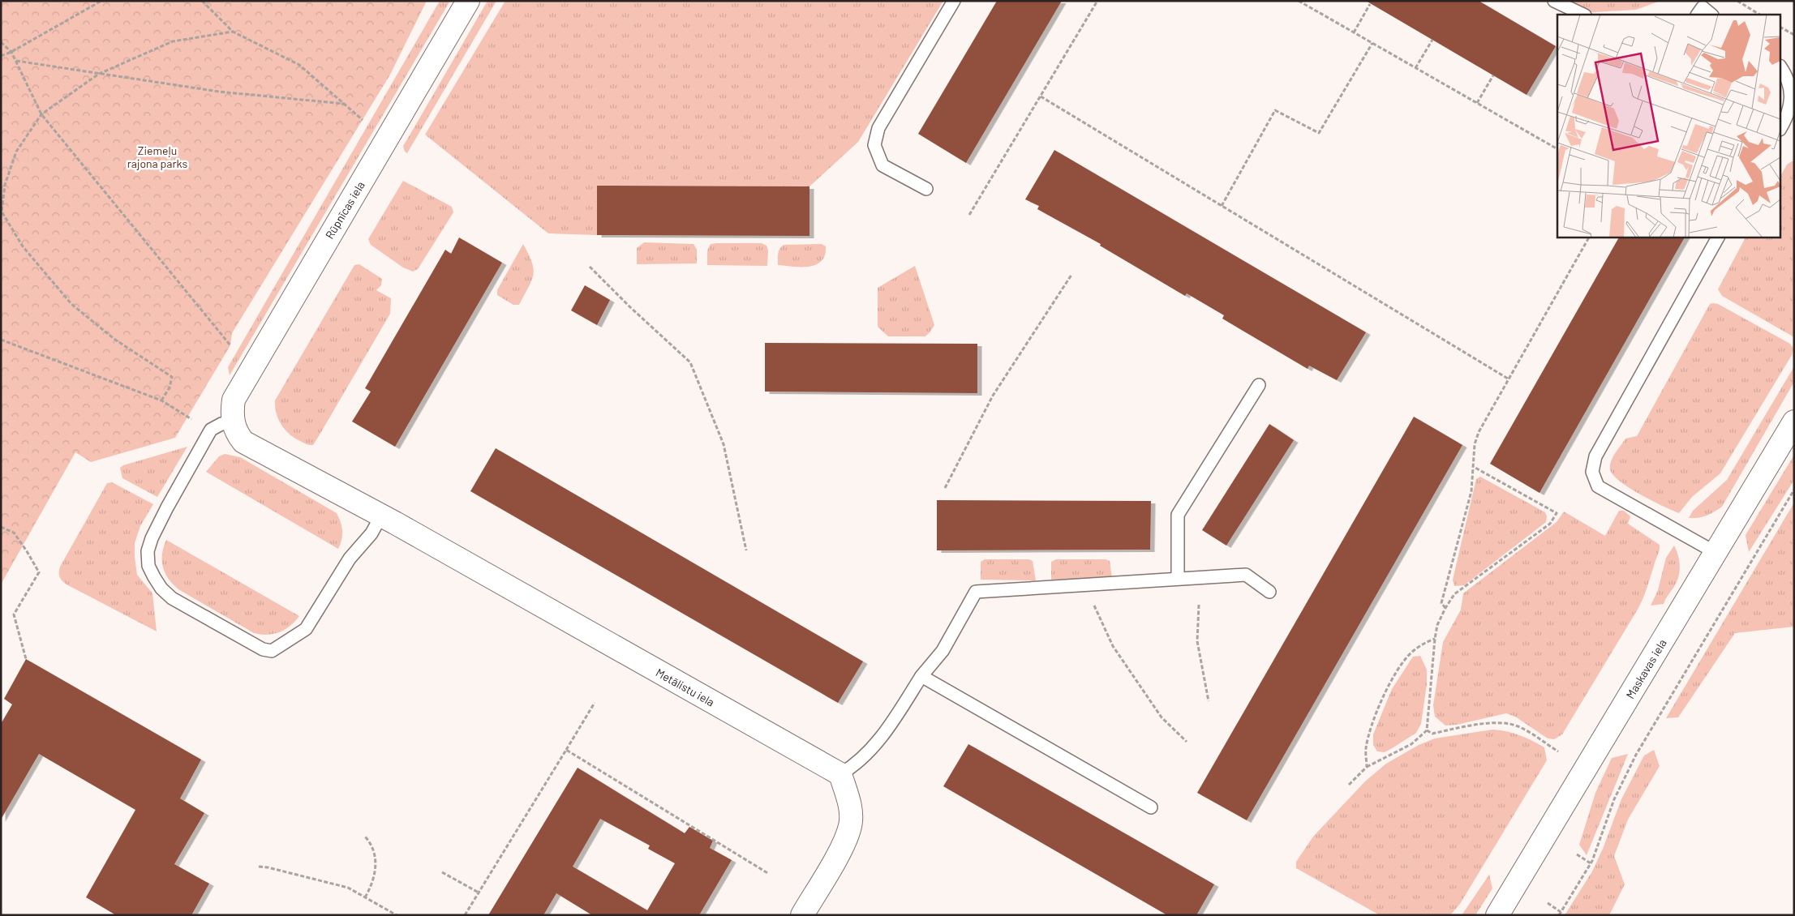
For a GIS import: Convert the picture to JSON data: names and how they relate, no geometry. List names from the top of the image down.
{
  "streets": {
    "street": ["Rūpnīcas iela", "Maskavas iela", "Metālistu iela"]
  },
  "crossings": [
    ["Rūpnīcas iela", "Metālistu iela"]
  ],
  "parks": ["Ziemeļu rajona parks"]
}
